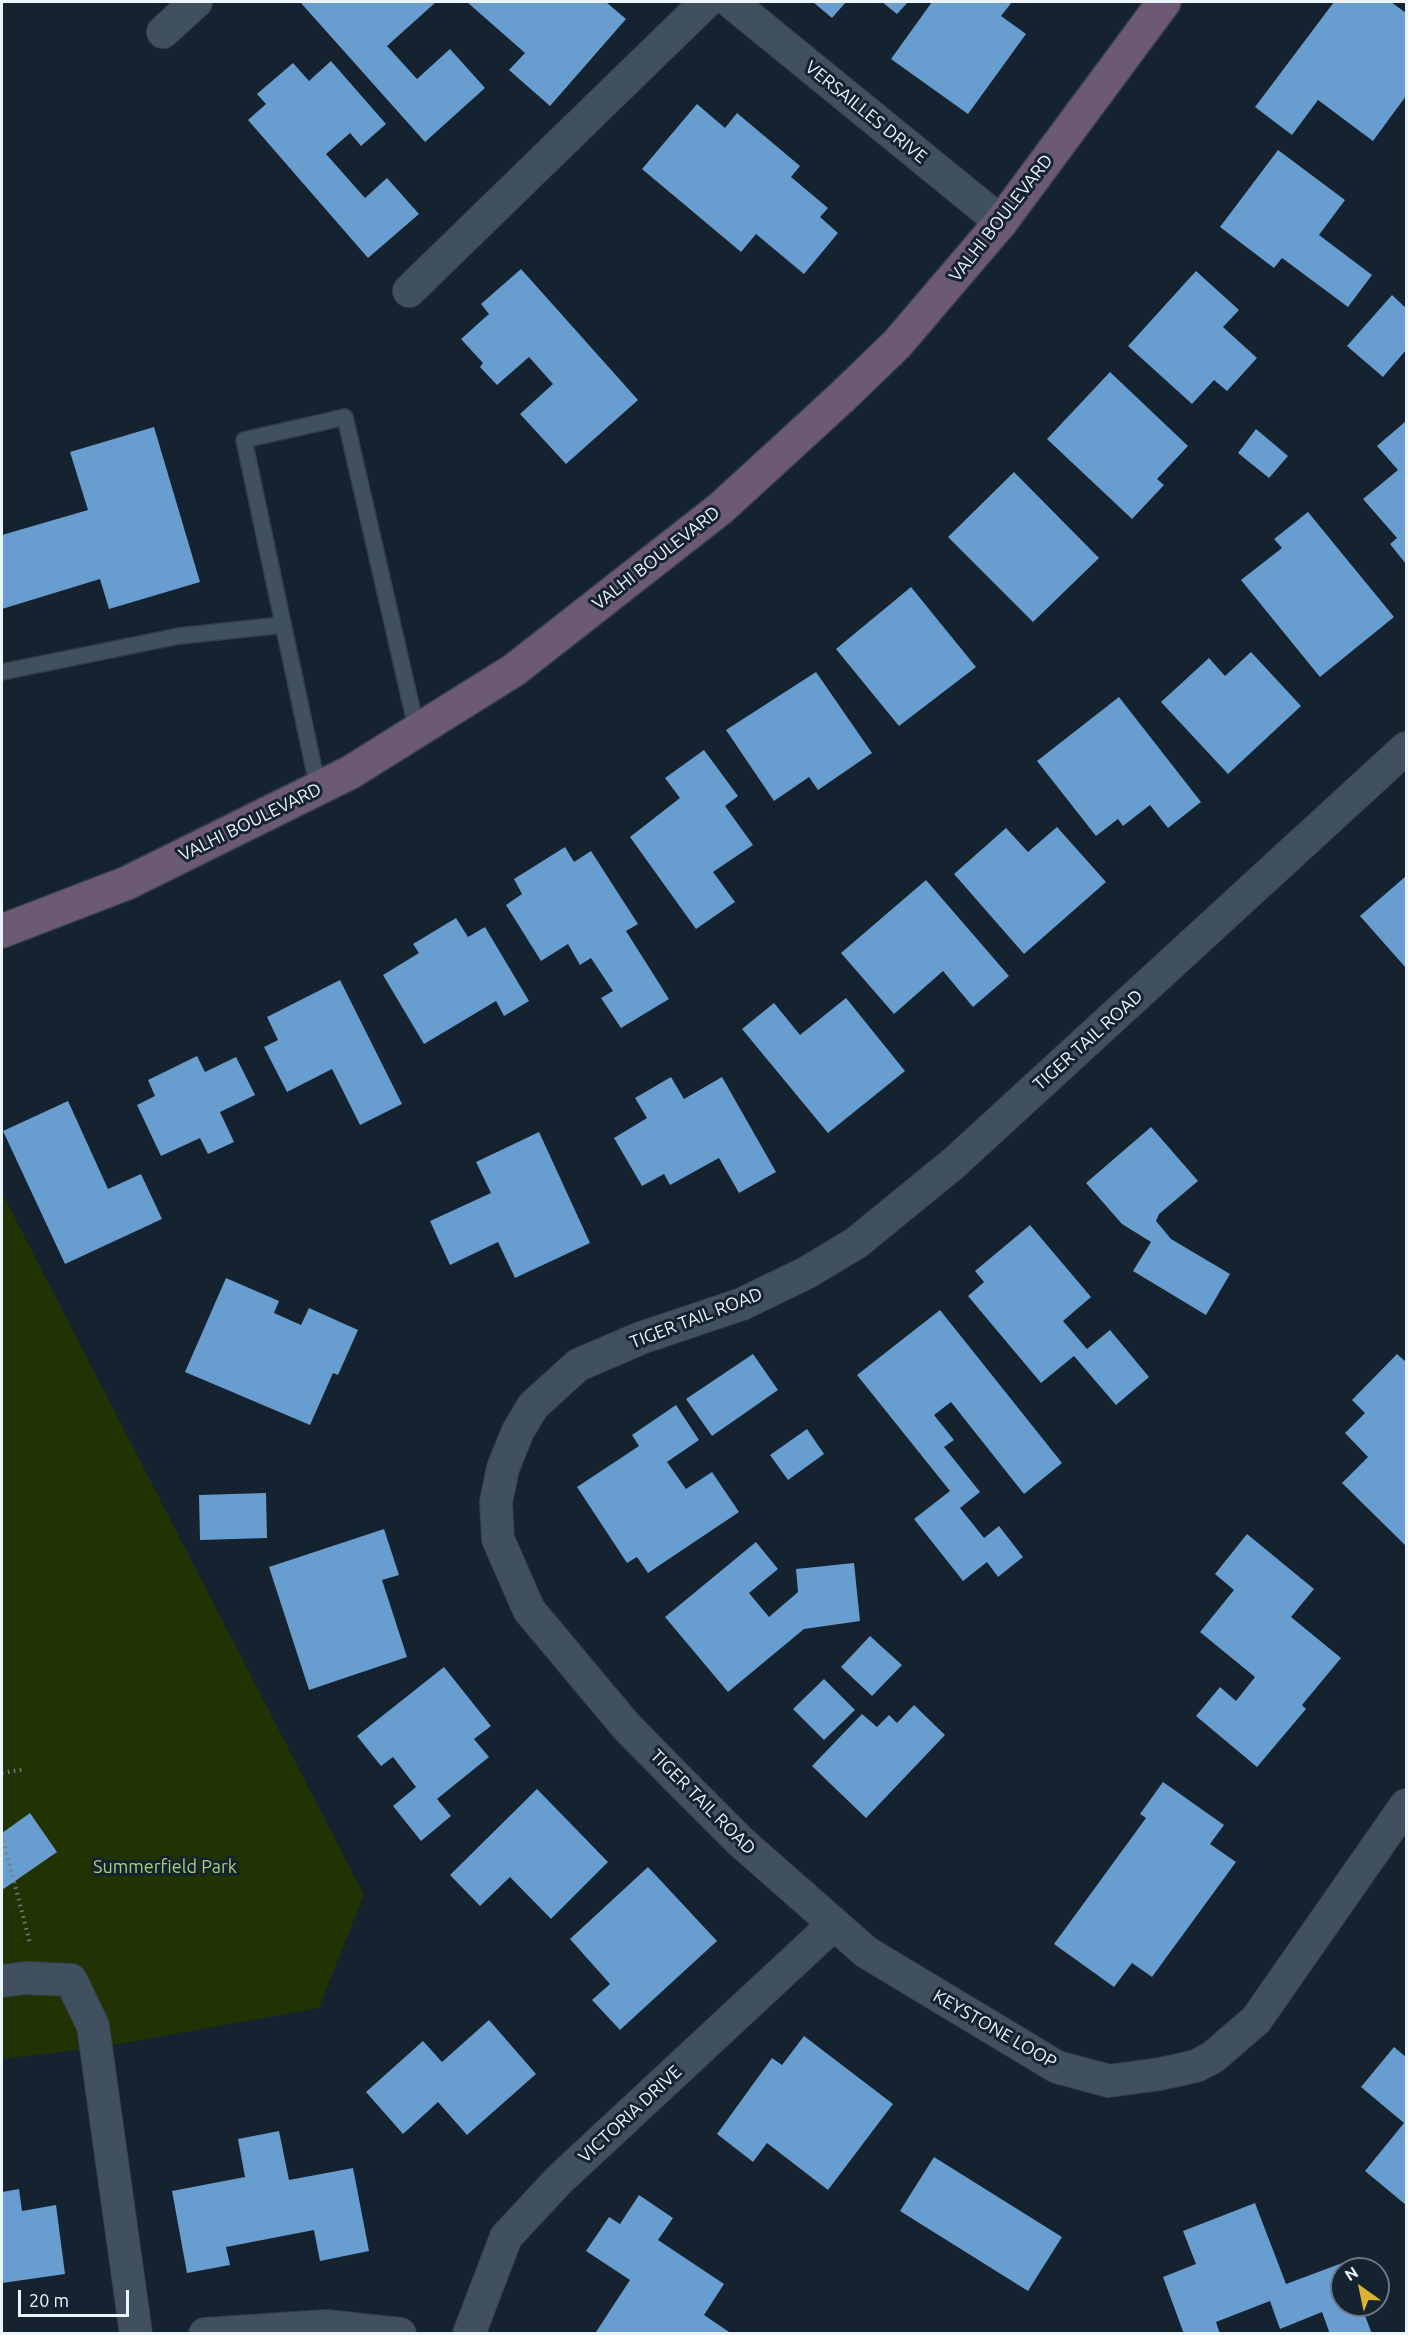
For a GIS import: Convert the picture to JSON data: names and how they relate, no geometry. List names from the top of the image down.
{
  "streets": {
    "street": [
      "VERSAILLES DRIVE",
      "VALHI BOULEVARD",
      "TIGER TAIL ROAD",
      "KEYSTONE LOOP",
      "VICTORIA DRIVE"
    ]
  },
  "crossings": [
    ["VERSAILLES DRIVE", "VALHI BOULEVARD"],
    ["TIGER TAIL ROAD", "KEYSTONE LOOP"],
    ["TIGER TAIL ROAD", "VICTORIA DRIVE"],
    ["KEYSTONE LOOP", "VICTORIA DRIVE"]
  ],
  "parks": ["Summerfield Park"],
  "scale_bar": "20 m",
  "north": "top left"
}
